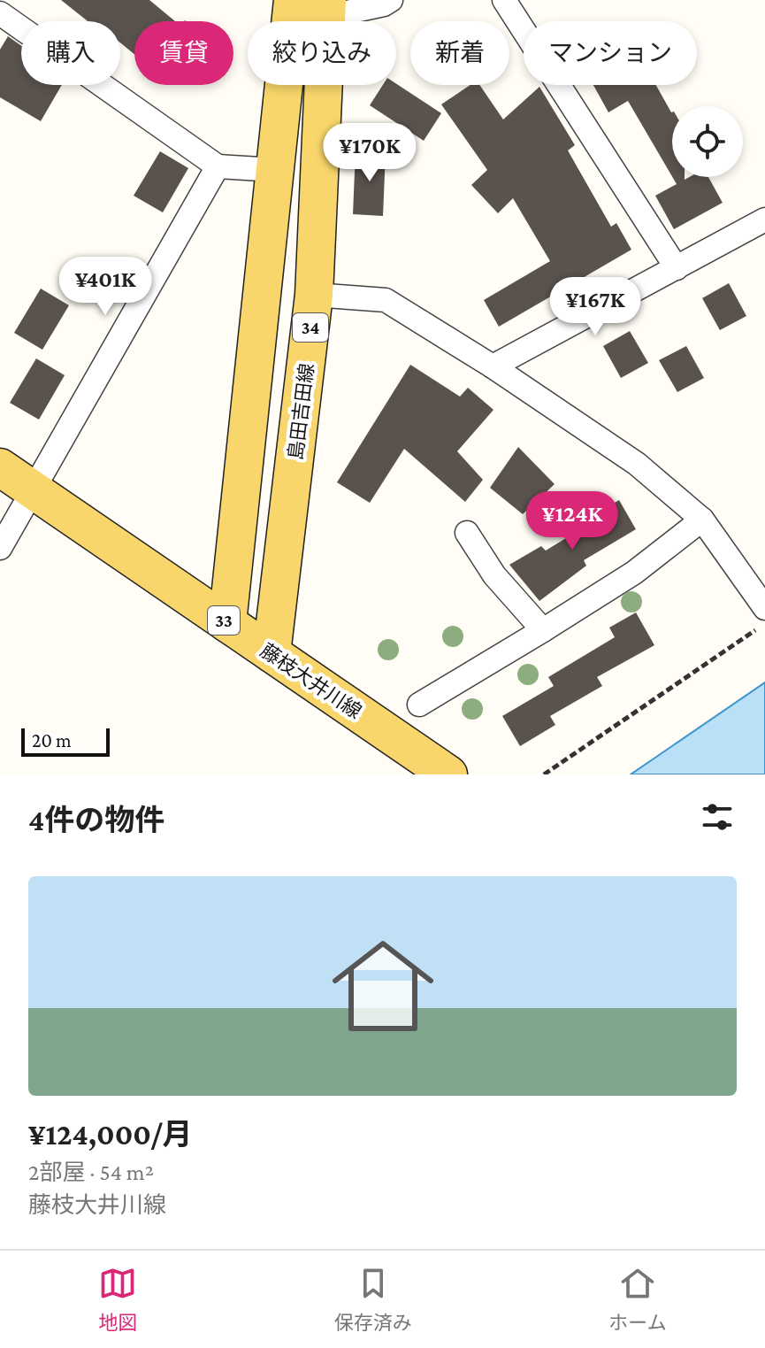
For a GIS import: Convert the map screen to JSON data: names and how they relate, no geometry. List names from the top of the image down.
{
  "streets": {
    "main road": [
      "34",
      "島田吉田線",
      "33",
      "藤枝大井川線"
    ]
  },
  "crossings": [
    ["島田吉田線", "藤枝大井川線"]
  ],
  "scale_bar": "20 m",
  "page": {
    "chip": [
      "購入",
      "賃貸",
      "絞り込み",
      "新着",
      "マンション"
    ],
    "price": [
      "¥170K",
      "¥401K",
      "¥167K",
      "¥124K"
    ],
    "scale": "20 m",
    "heading": "4件の物件",
    "list": [
      {
        "name": "¥124,000/月",
        "note": "2部屋 · 54 m² · 藤枝大井川線"
      }
    ],
    "tabs": ["地図", "保存済み", "ホーム"]
  }
}
